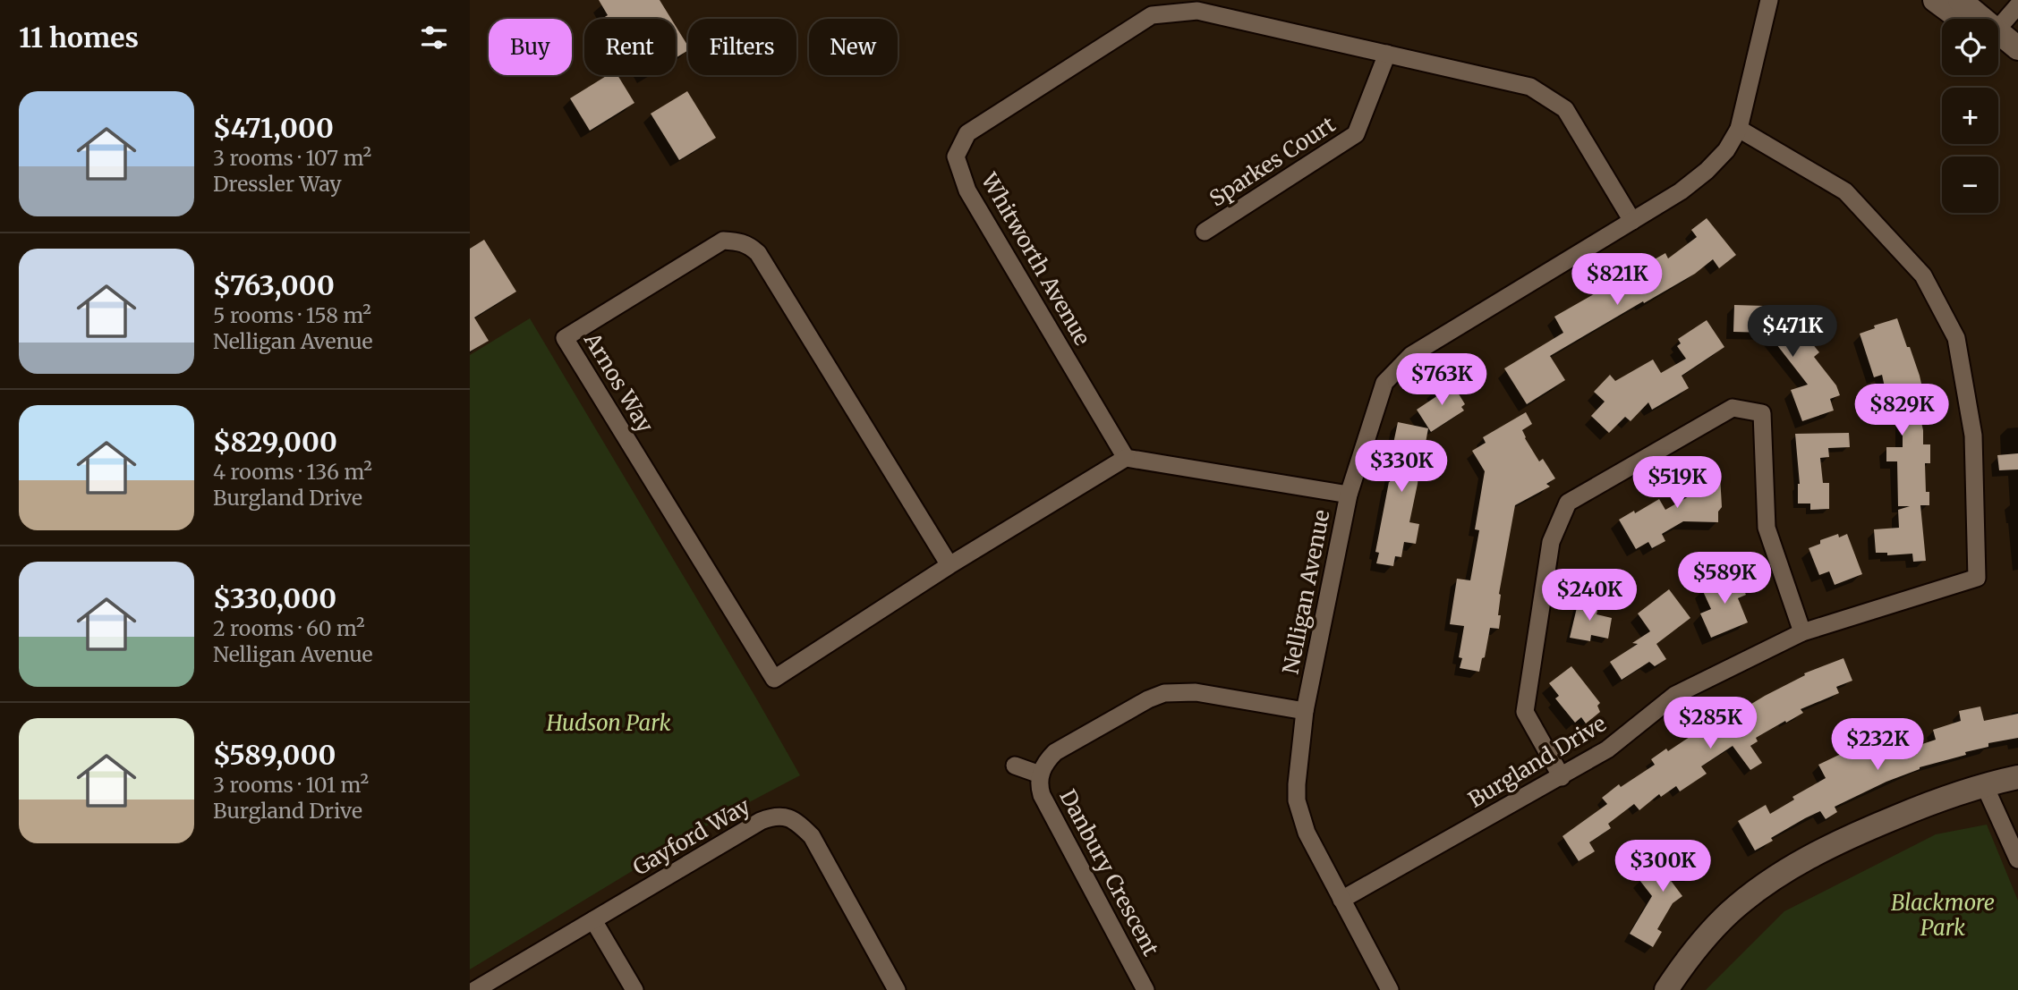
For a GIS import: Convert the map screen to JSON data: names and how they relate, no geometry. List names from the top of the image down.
{
  "streets": {
    "street": [
      "Sparkes Court",
      "Whitworth Avenue",
      "Arnos Way",
      "Nelligan Avenue",
      "Burgland Drive",
      "Gayford Way",
      "Danbury Crescent"
    ]
  },
  "crossings": [
    ["Sparkes Court", "Whitworth Avenue"],
    ["Whitworth Avenue", "Arnos Way"],
    ["Whitworth Avenue", "Nelligan Avenue"],
    ["Nelligan Avenue", "Burgland Drive"],
    ["Nelligan Avenue", "Danbury Crescent"]
  ],
  "parks": ["Hudson Park", "Blackmore Park"],
  "page": {
    "heading": "11 homes",
    "map_buttons": ["+", "−"],
    "chip": [
      "Buy",
      "Rent",
      "Filters",
      "New"
    ],
    "list": [
      {
        "name": "$471,000",
        "note": "3 rooms · 107 m² · Dressler Way"
      },
      {
        "name": "$763,000",
        "note": "5 rooms · 158 m² · Nelligan Avenue"
      },
      {
        "name": "$829,000",
        "note": "4 rooms · 136 m² · Burgland Drive"
      },
      {
        "name": "$330,000",
        "note": "2 rooms · 60 m² · Nelligan Avenue"
      },
      {
        "name": "$589,000",
        "note": "3 rooms · 101 m² · Burgland Drive"
      }
    ],
    "price": [
      "$821K",
      "$471K",
      "$763K",
      "$829K",
      "$330K",
      "$519K",
      "$589K",
      "$240K",
      "$285K",
      "$232K",
      "$300K"
    ]
  }
}
